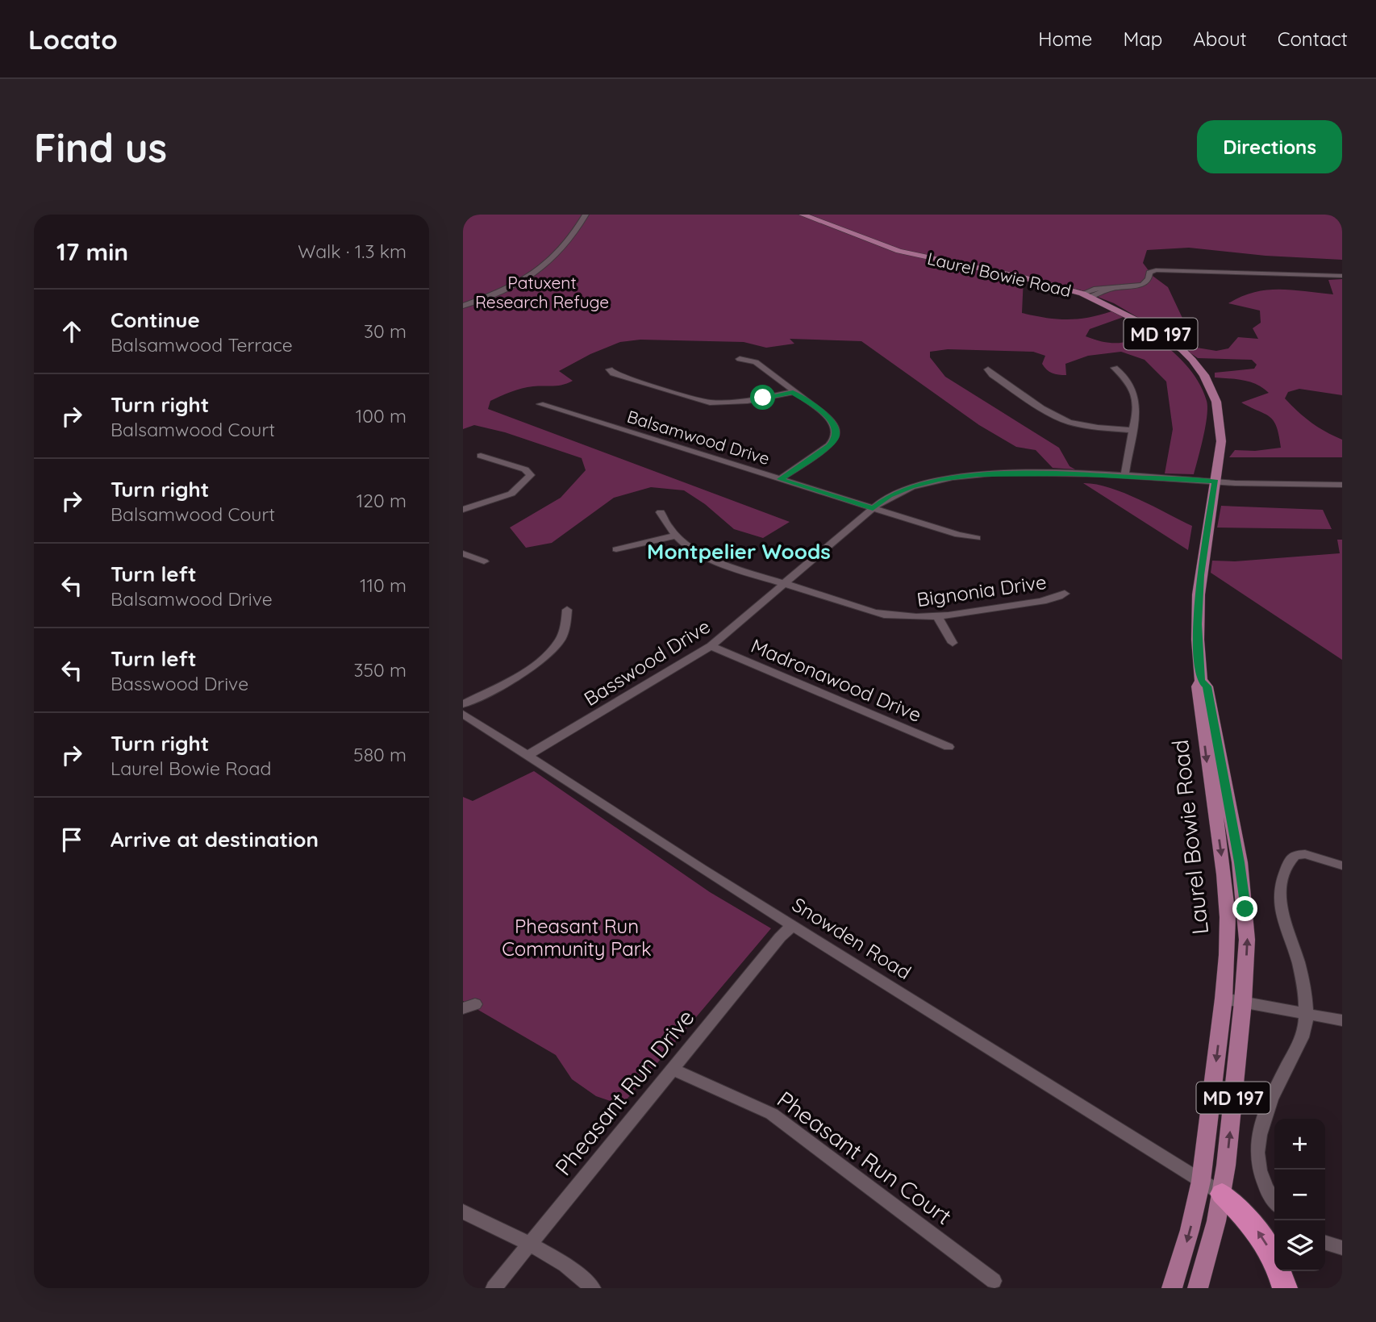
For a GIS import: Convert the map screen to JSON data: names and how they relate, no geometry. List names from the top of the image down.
{
  "streets": {
    "main road": ["Laurel Bowie Road", "MD 197"],
    "street": [
      "Balsamwood Drive",
      "Bignonia Drive",
      "Basswood Drive",
      "Madronawood Drive",
      "Snowden Road",
      "Pheasant Run Drive",
      "Pheasant Run Court"
    ]
  },
  "crossings": [
    ["Laurel Bowie Road", "Basswood Drive"],
    ["Laurel Bowie Road", "Snowden Road"],
    ["Balsamwood Drive", "Basswood Drive"],
    ["Bignonia Drive", "Basswood Drive"],
    ["Basswood Drive", "Madronawood Drive"],
    ["Basswood Drive", "Snowden Road"],
    ["Snowden Road", "Pheasant Run Drive"],
    ["Pheasant Run Drive", "Pheasant Run Court"]
  ],
  "districts": ["Montpelier Woods"],
  "parks": ["Patuxent Research Refuge", "Pheasant Run Community Park"],
  "page": {
    "header": "Locato",
    "nav": [
      "Home",
      "Map",
      "About",
      "Contact"
    ],
    "buttons": "Directions",
    "title": "Find us",
    "heading": ["17 min", "Walk · 1.3 km"],
    "list": [
      ["Continue", "Balsamwood Terrace", "30 m"],
      ["Turn right", "Balsamwood Court", "100 m"],
      ["Turn right", "Balsamwood Court", "120 m"],
      ["Turn left", "Balsamwood Drive", "110 m"],
      ["Turn left", "Basswood Drive", "350 m"],
      ["Turn right", "Laurel Bowie Road", "580 m"],
      "Arrive at destination"
    ],
    "map_buttons": ["+", "−"]
  }
}
